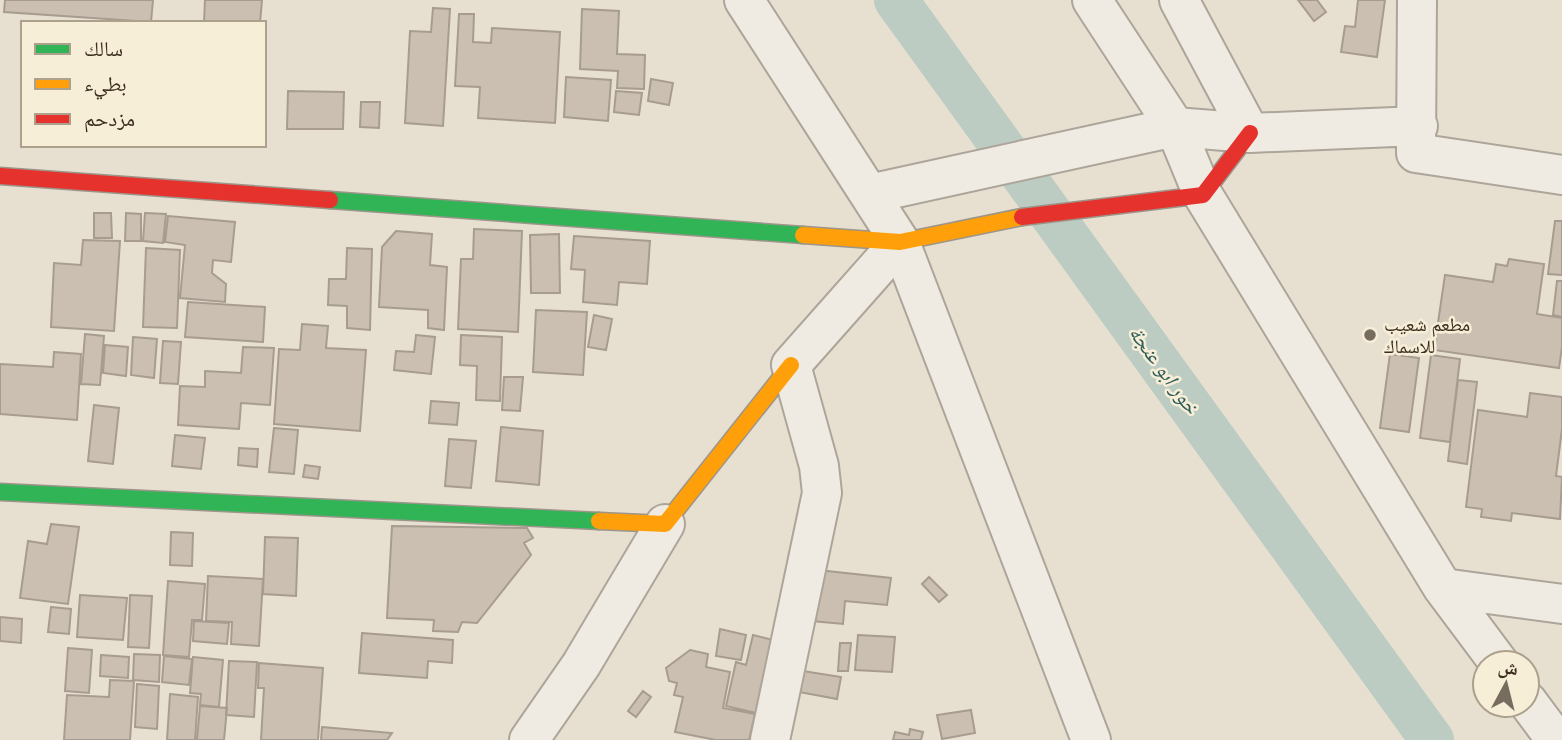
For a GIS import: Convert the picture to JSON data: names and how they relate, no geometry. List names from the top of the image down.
{
  "water": ["خور ابو عنجة"],
  "places": ["مطعم شعيب للاسماك"],
  "legend": ["سالك", "بطيء", "مزدحم"],
  "north": "top"
}
